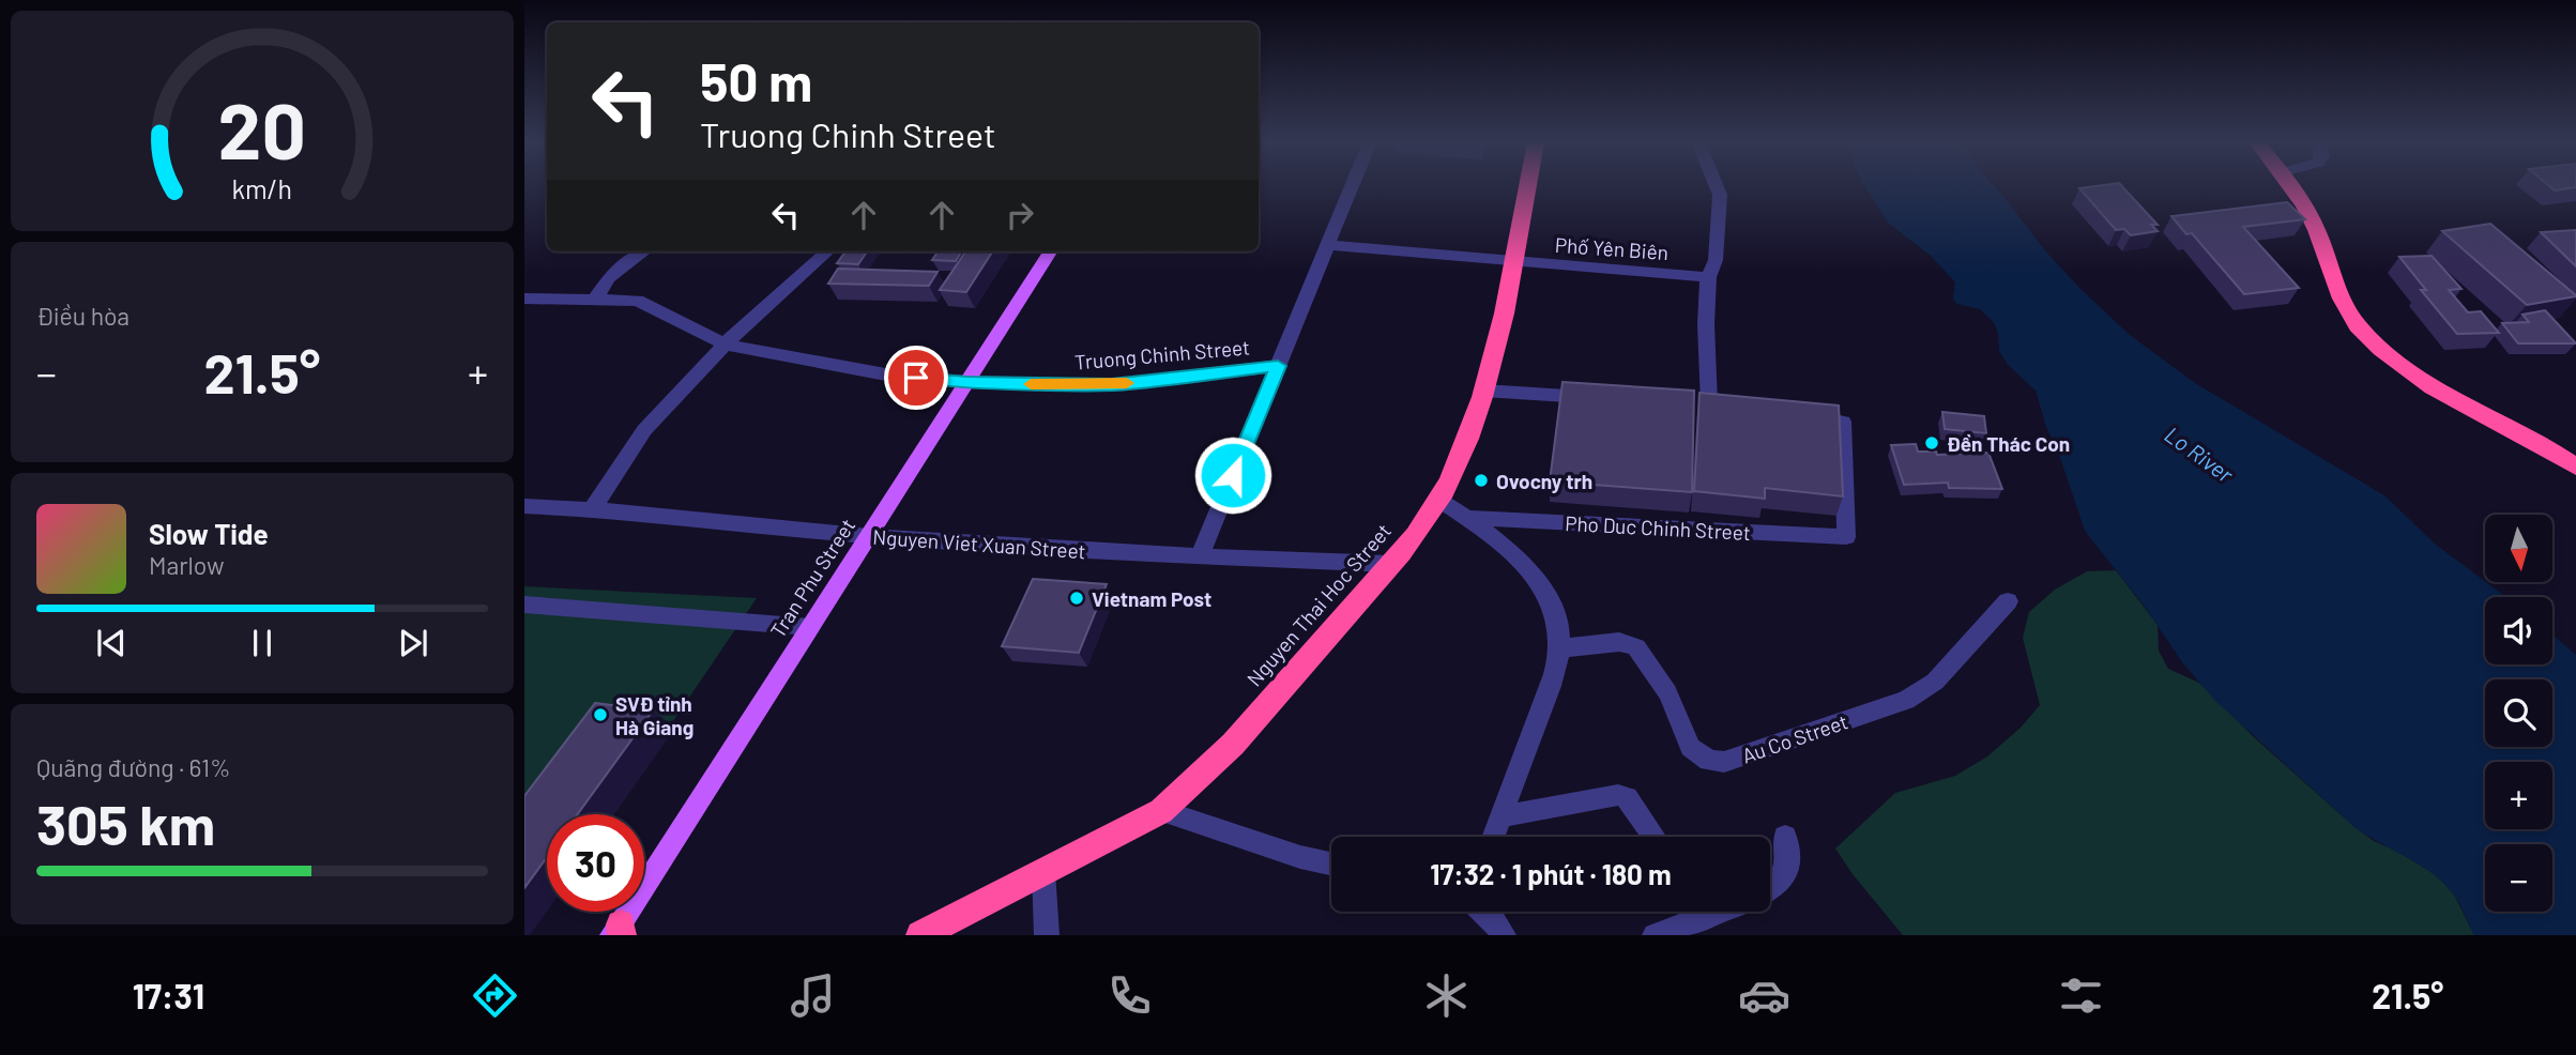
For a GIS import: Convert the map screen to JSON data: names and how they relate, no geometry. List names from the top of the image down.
{
  "streets": {
    "highway": ["Nguyen Thai Hoc Street"],
    "main road": ["Tran Phu Street"],
    "street": [
      "Phố Yên Biên",
      "Truong Chinh Street",
      "Pho Duc Chinh Street",
      "Nguyen Viet Xuan Street",
      "Au Co Street"
    ]
  },
  "crossings": [
    ["Phố Yên Biên", "Nguyen Thai Hoc Street"],
    ["Truong Chinh Street", "Tran Phu Street"],
    ["Nguyen Viet Xuan Street", "Tran Phu Street"],
    ["Nguyen Viet Xuan Street", "Nguyen Thai Hoc Street"]
  ],
  "water": ["Lo River"],
  "places": [
    "Đền Thác Con",
    "Ovocny trh",
    "Vietnam Post",
    "SVĐ tỉnh Hà Giang"
  ],
  "north": "bottom",
  "page": {
    "turn": ["50 m", "Truong Chinh Street"],
    "tile": [
      "Điều hòa",
      ["Quãng đường · 61%", "305 km"]
    ],
    "heat": ["−", "21.5°", "+"],
    "song": ["Slow Tide", "Marlow"],
    "map_buttons": ["+", "−"],
    "limit": "30",
    "trip": "17:32 · 1 phút · 180 m",
    "tabs": ["17:31", "21.5°"],
    "gauge": ["20", "km/h"]
  }
}
